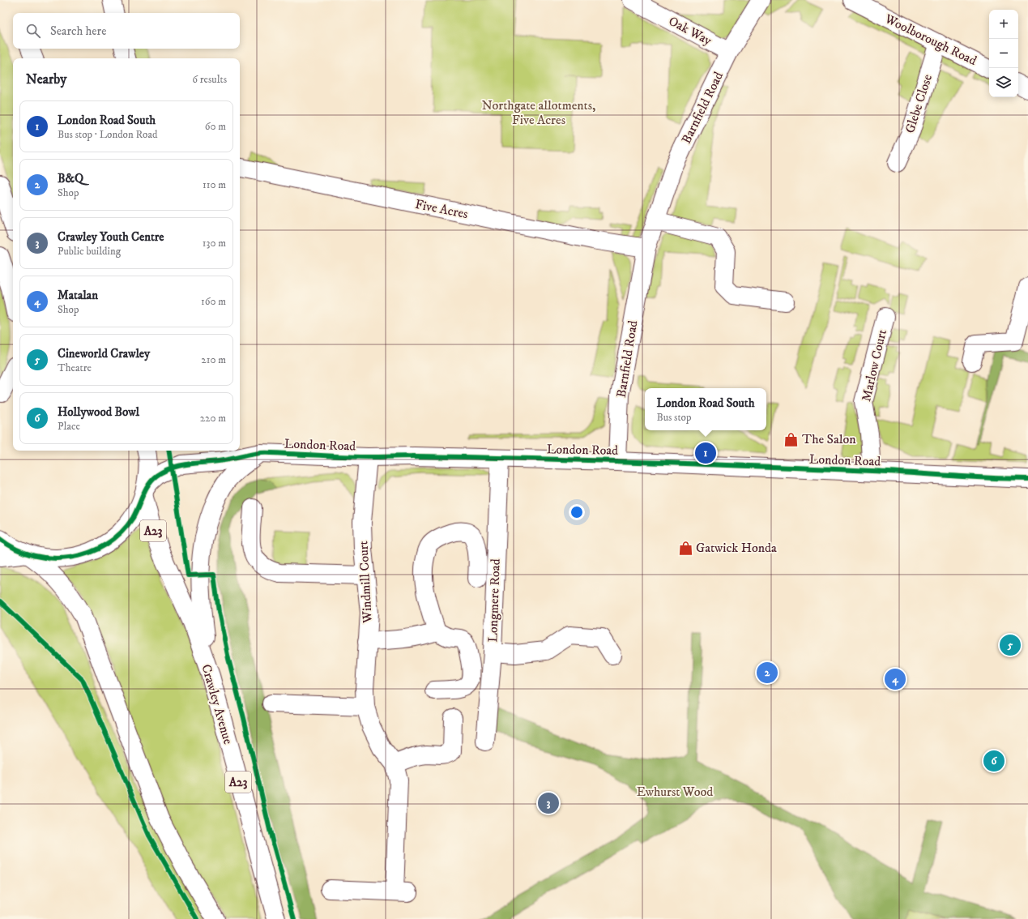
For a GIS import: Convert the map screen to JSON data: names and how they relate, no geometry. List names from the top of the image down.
{
  "streets": {
    "street": [
      "Oak Way",
      "Woolborough Road",
      "Glebe Close",
      "Barnfield Road",
      "Five Acres",
      "Marlow Court",
      "London Road",
      "A23",
      "Windmill Court",
      "Longmere Road",
      "Crawley Avenue"
    ]
  },
  "crossings": [
    ["Oak Way", "Barnfield Road"],
    ["Woolborough Road", "Glebe Close"],
    ["Barnfield Road", "Five Acres"],
    ["Barnfield Road", "London Road"],
    ["Marlow Court", "London Road"],
    ["London Road", "Windmill Court"],
    ["London Road", "Longmere Road"],
    ["London Road", "Crawley Avenue"]
  ],
  "parks": ["Northgate allotments, Five Acres", "Ewhurst Wood"],
  "places": {
    "shop": ["The Salon", "Gatwick Honda"]
  },
  "page": {
    "map_buttons": ["+", "−"],
    "search": "Search here",
    "heading": ["Nearby", "6 results"],
    "list": [
      {
        "mark": "1",
        "name": "London Road South",
        "note": "Bus stop · London Road",
        "value": "60 m"
      },
      {
        "mark": "2",
        "name": "B&Q",
        "note": "Shop",
        "value": "110 m"
      },
      {
        "mark": "3",
        "name": "Crawley Youth Centre",
        "note": "Public building",
        "value": "130 m"
      },
      {
        "mark": "4",
        "name": "Matalan",
        "note": "Shop",
        "value": "160 m"
      },
      {
        "mark": "5",
        "name": "Cineworld Crawley",
        "note": "Theatre",
        "value": "210 m"
      },
      {
        "mark": "6",
        "name": "Hollywood Bowl",
        "note": "Place",
        "value": "220 m"
      }
    ],
    "popup": ["London Road South", "Bus stop"],
    "pins": [
      "1",
      "5",
      "2",
      "4",
      "6",
      "3"
    ]
  }
}
